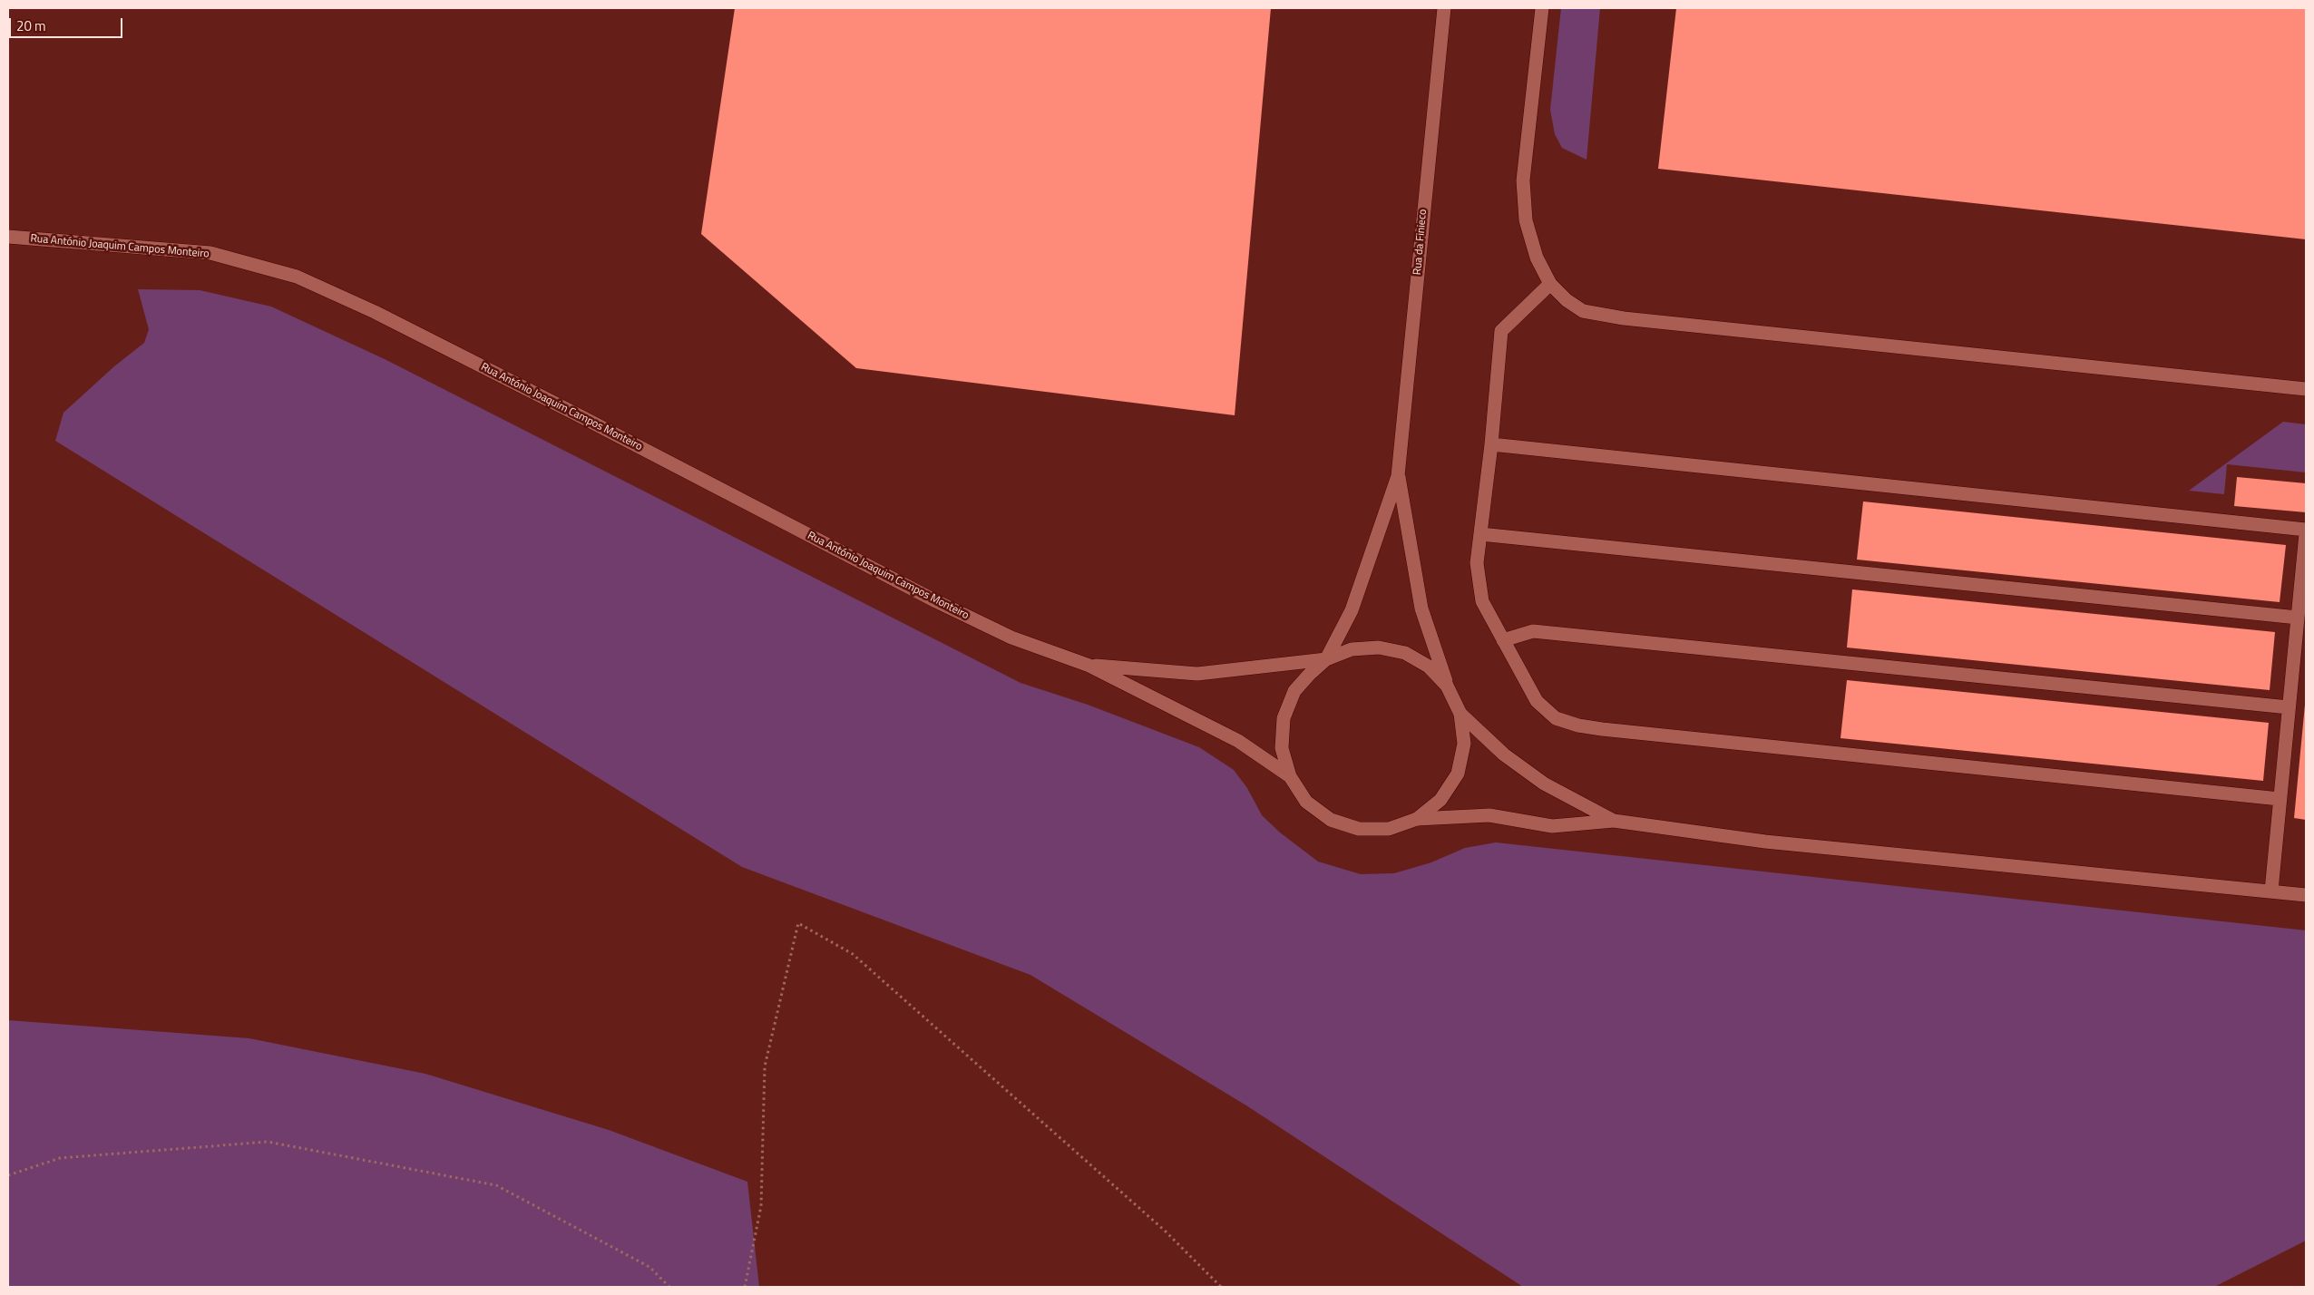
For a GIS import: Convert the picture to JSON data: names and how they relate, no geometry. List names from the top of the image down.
{
  "streets": {
    "street": ["Rua da Finieco", "Rua António Joaquim Campos Monteiro"]
  },
  "scale_bar": "20 m"
}
